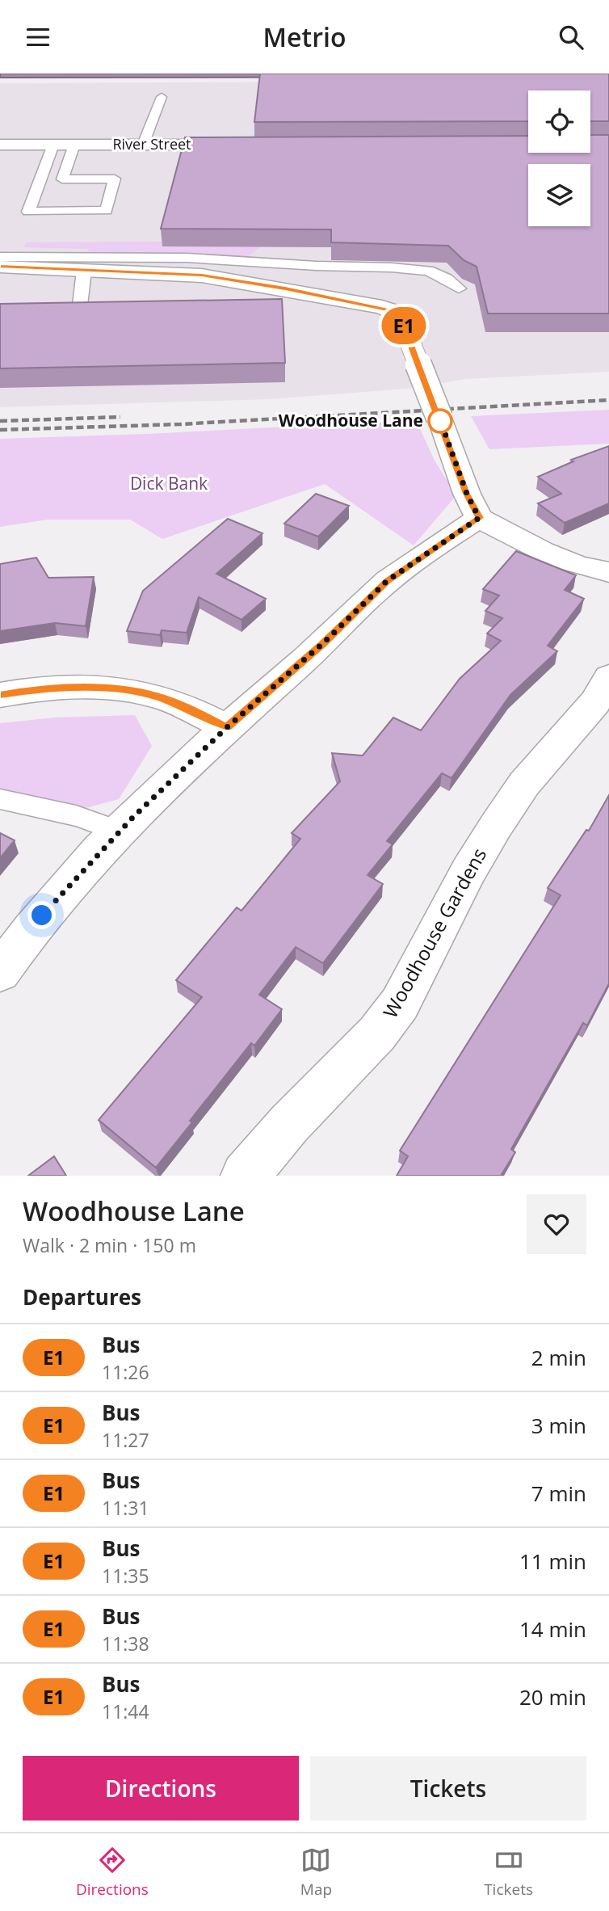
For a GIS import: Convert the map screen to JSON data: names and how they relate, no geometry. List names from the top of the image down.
{
  "streets": {
    "street": ["River Street", "Woodhouse Gardens"]
  },
  "parks": ["Dick Bank"],
  "places": ["Woodhouse Lane"],
  "lines": ["bus line E1"],
  "page": {
    "header": "Metrio",
    "on_map": "E1",
    "heading": [
      ["Woodhouse Lane", "Walk · 2 min · 150 m"],
      "Departures"
    ],
    "list": [
      {
        "mark": "E1",
        "name": "Bus",
        "note": "11:26",
        "value": "2 min"
      },
      {
        "mark": "E1",
        "name": "Bus",
        "note": "11:27",
        "value": "3 min"
      },
      {
        "mark": "E1",
        "name": "Bus",
        "note": "11:31",
        "value": "7 min"
      },
      {
        "mark": "E1",
        "name": "Bus",
        "note": "11:35",
        "value": "11 min"
      },
      {
        "mark": "E1",
        "name": "Bus",
        "note": "11:38",
        "value": "14 min"
      },
      {
        "mark": "E1",
        "name": "Bus",
        "note": "11:44",
        "value": "20 min"
      }
    ],
    "buttons": ["Directions", "Tickets"],
    "tabs": ["Directions", "Map", "Tickets"]
  }
}
